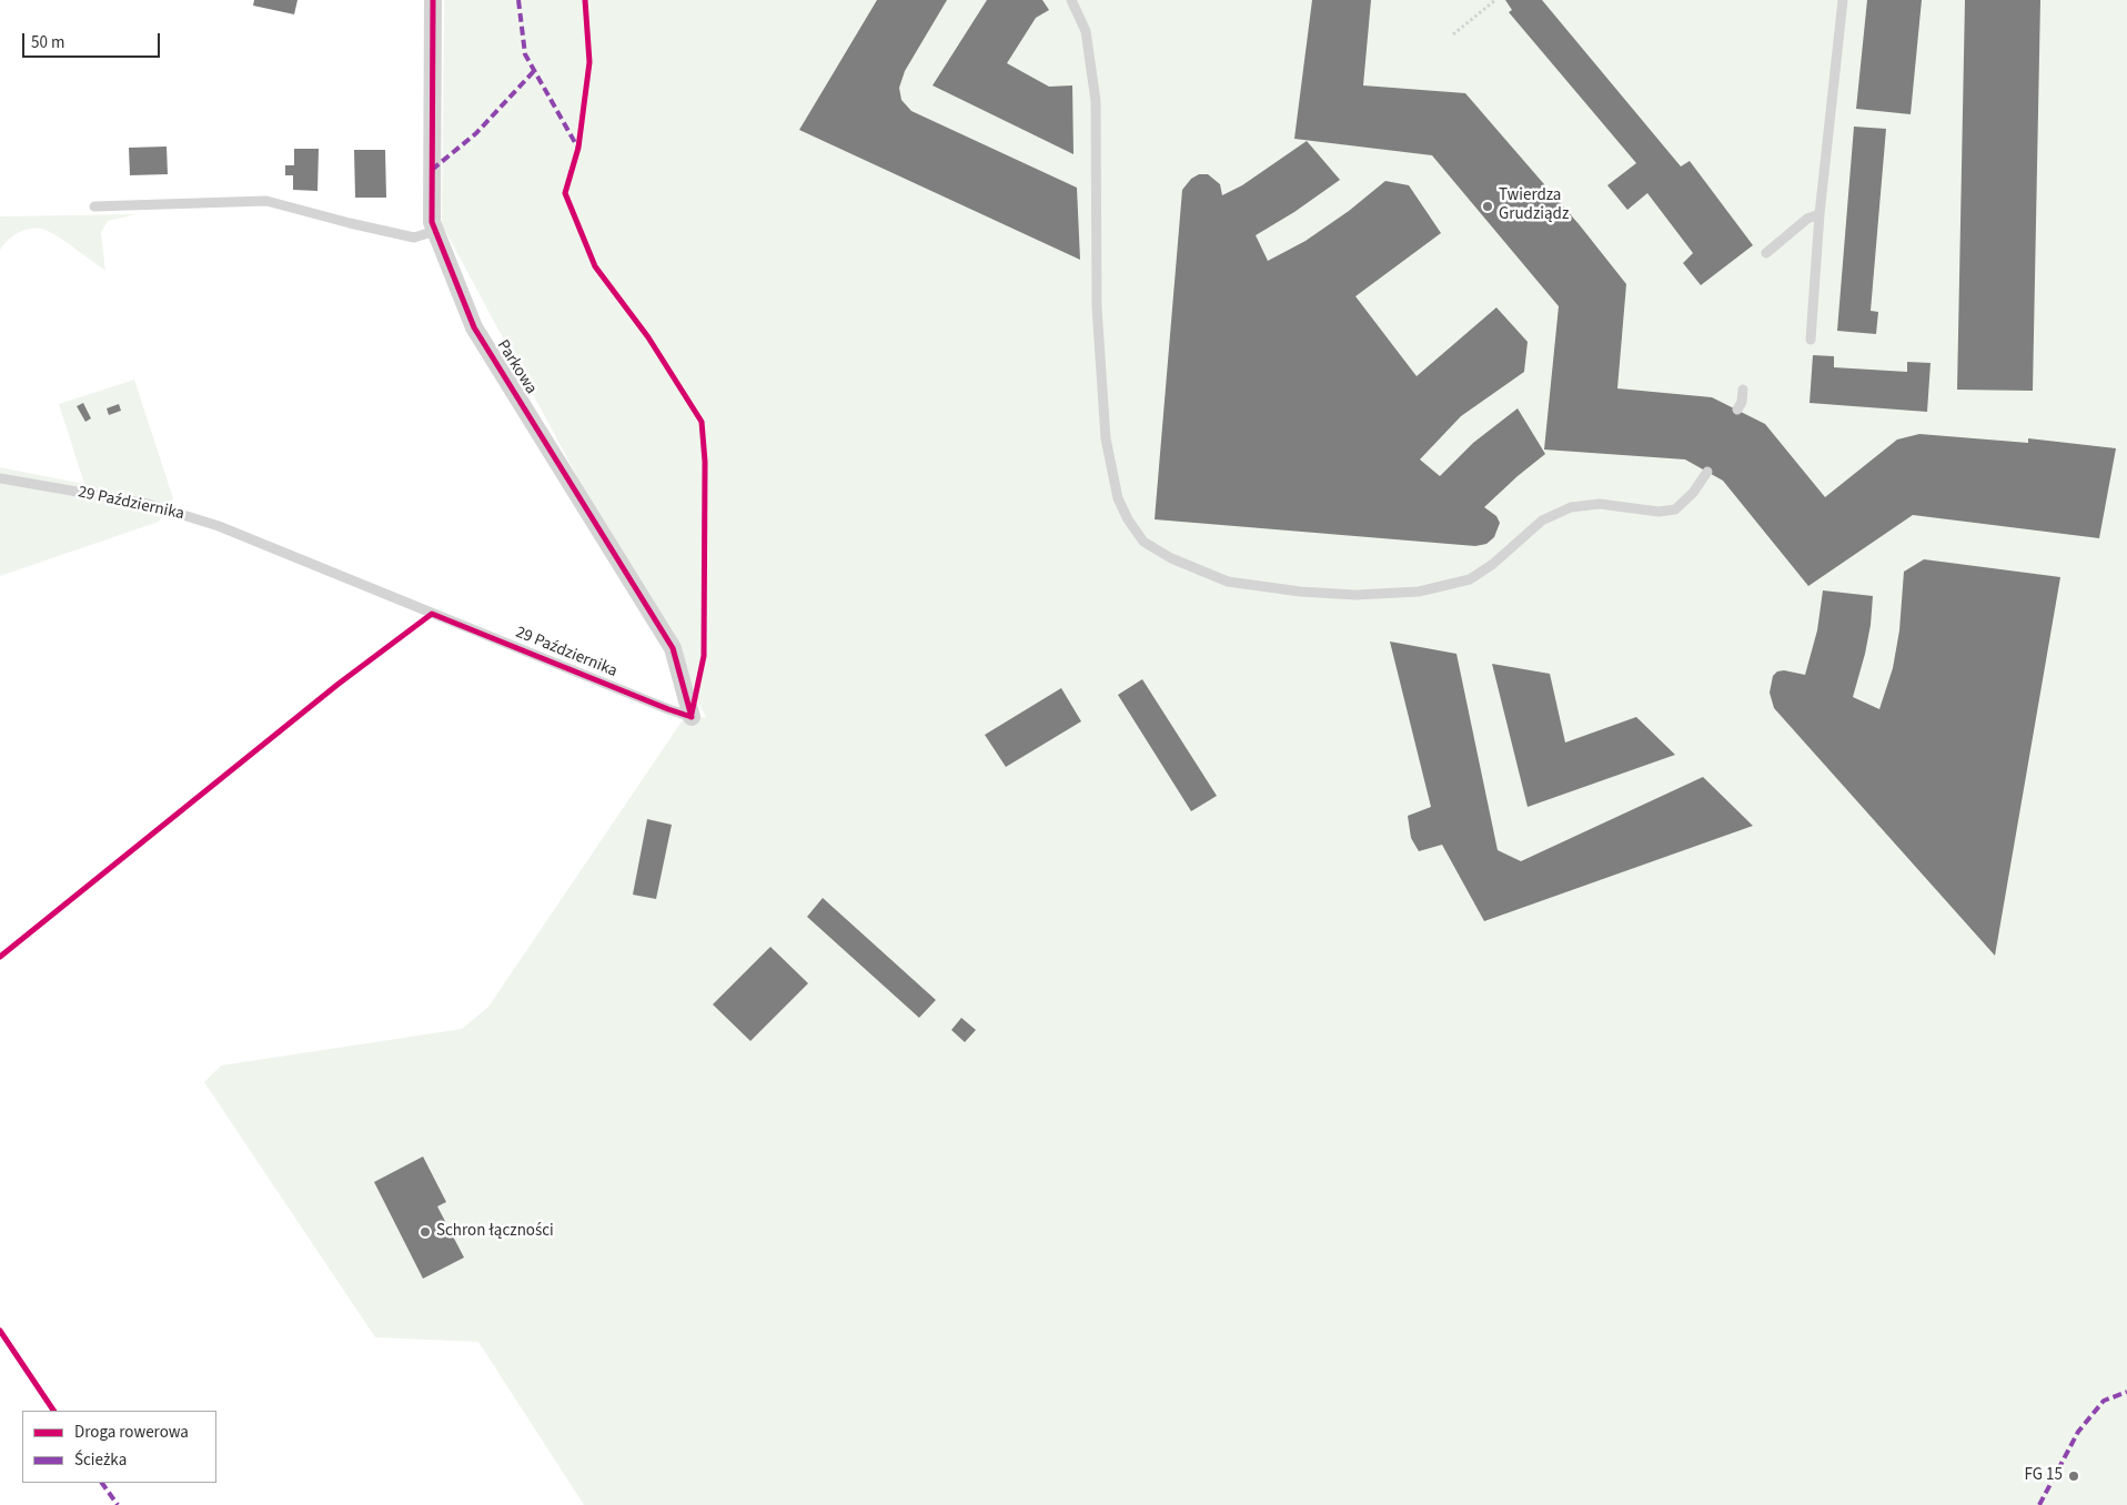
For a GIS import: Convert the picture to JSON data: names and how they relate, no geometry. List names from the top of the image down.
{
  "streets": {
    "street": ["Parkowa"],
    "lane": ["29 Października"]
  },
  "crossings": [
    ["Parkowa", "29 Października"]
  ],
  "places": ["Twierdza Grudziądz", "Schron łączności", "FG 15"],
  "legend": ["Droga rowerowa", "Ścieżka"],
  "scale_bar": "50 m"
}
